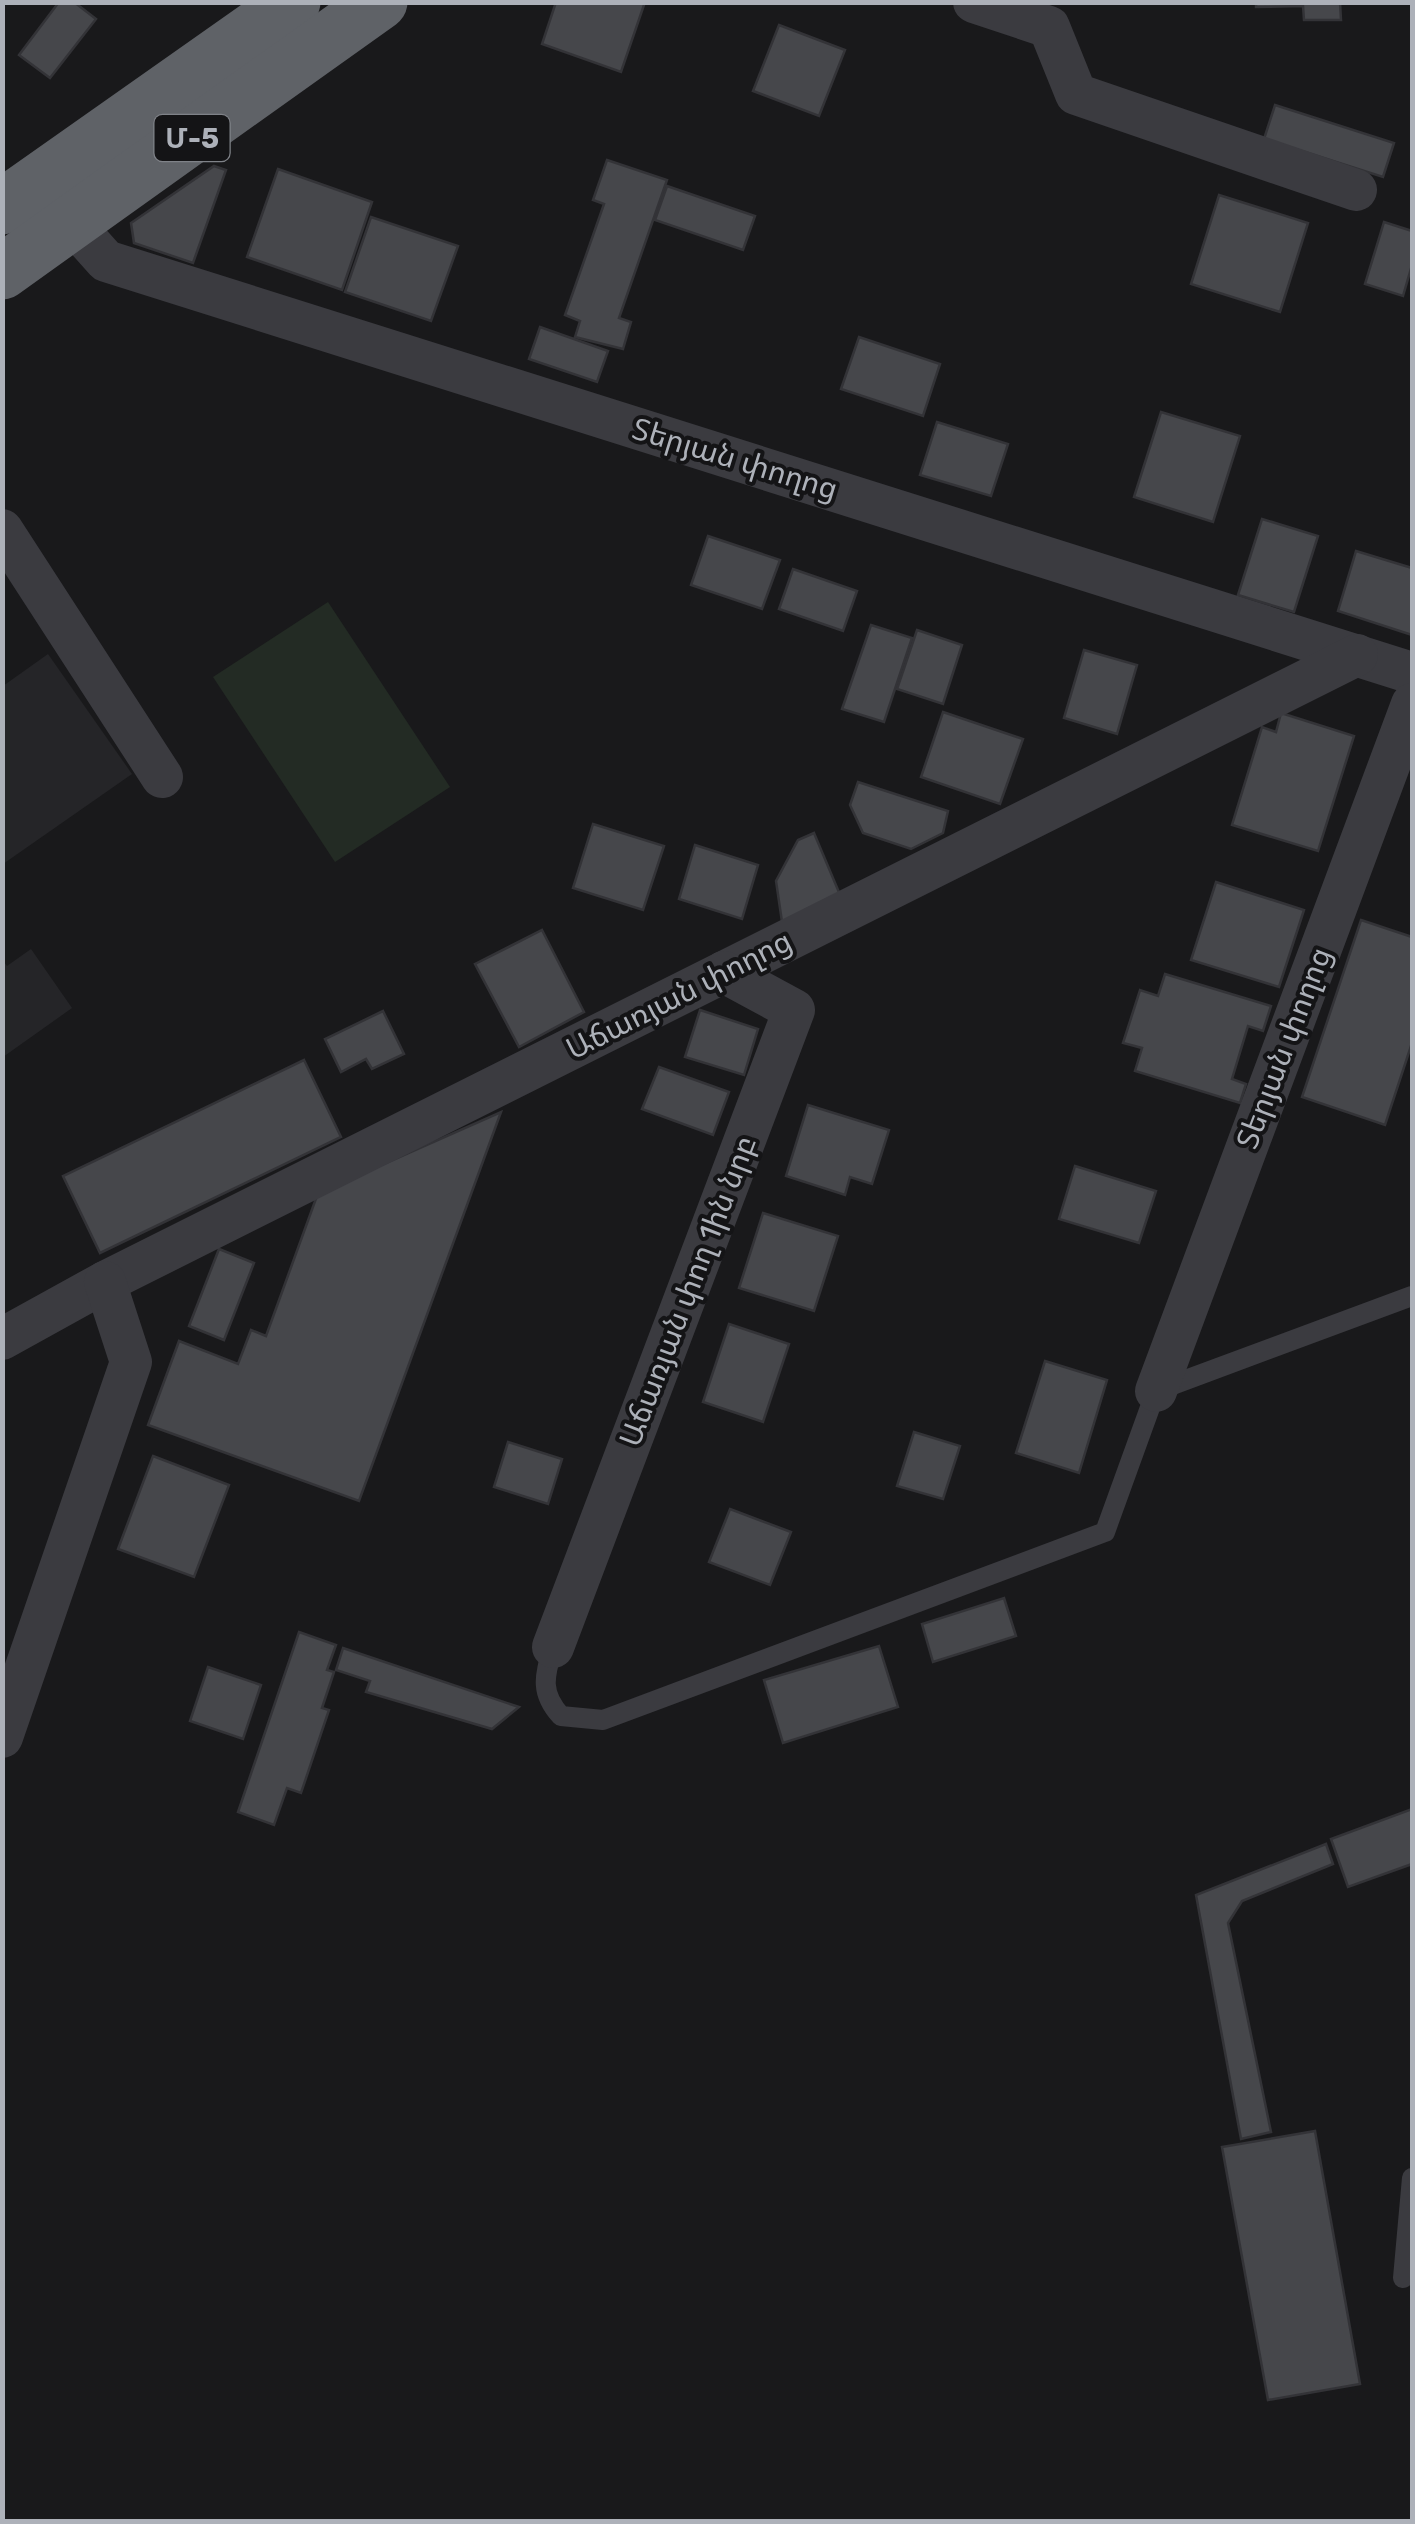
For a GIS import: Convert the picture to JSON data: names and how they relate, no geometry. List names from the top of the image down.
{
  "streets": {
    "highway": ["Մ-5"],
    "street": ["Տերյան փողոց", "Աճառյան փողոց", "Աճառյան փող 1ին նրբ"]
  },
  "crossings": [
    ["Մ-5", "Տերյան փողոց"],
    ["Տերյան փողոց", "Աճառյան փողոց"],
    ["Աճառյան փողոց", "Աճառյան փող 1ին նրբ"]
  ]
}
